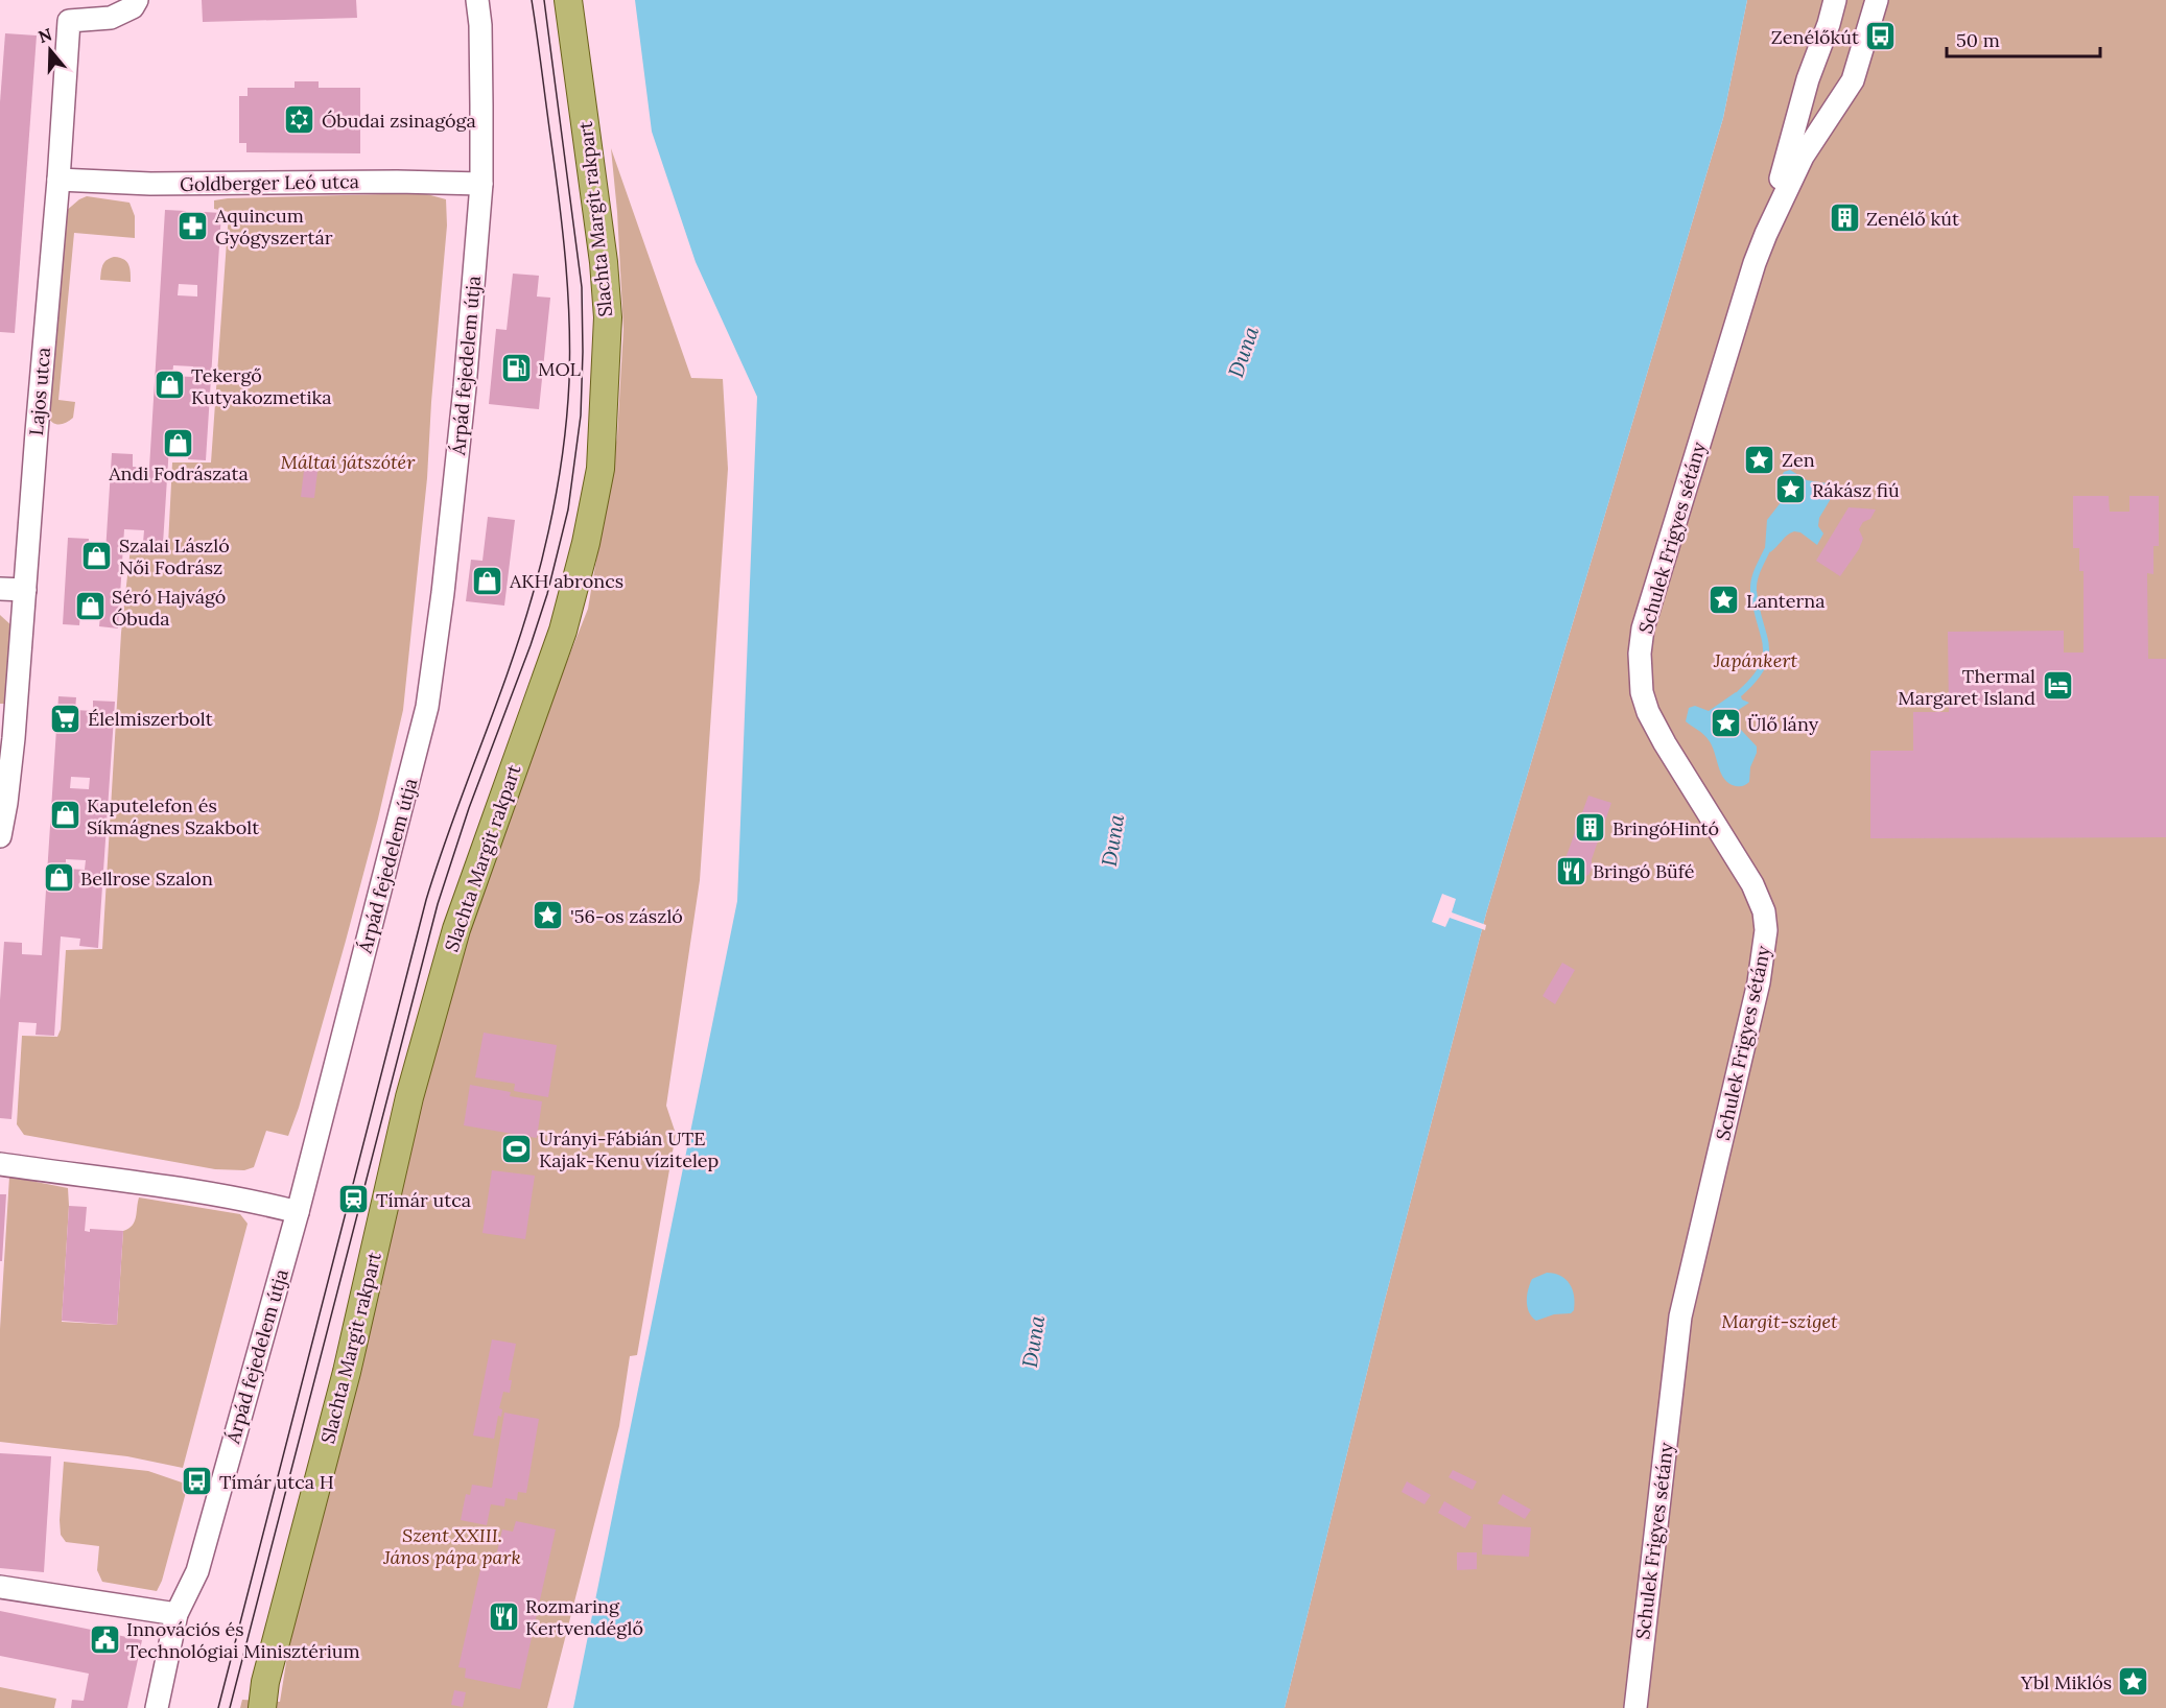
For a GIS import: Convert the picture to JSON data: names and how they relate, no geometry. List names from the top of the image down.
{
  "streets": {
    "main road": ["Slachta Margit rakpart"],
    "street": [
      "Goldberger Leó utca",
      "Árpád fejedelem útja",
      "Lajos utca",
      "Schulek Frigyes sétány"
    ]
  },
  "crossings": [
    ["Goldberger Leó utca", "Árpád fejedelem útja"],
    ["Goldberger Leó utca", "Lajos utca"]
  ],
  "water": ["Duna"],
  "parks": [
    "Máltai játszótér",
    "Japánkert",
    "Margit-sziget",
    "Szent XXIII. János pápa park"
  ],
  "places": {
    "bus stop": ["Zenélőkút", "Tímár utca H"],
    "synagogue": ["Óbudai zsinagóga"],
    "building": ["Zenélő kút", "BringóHintó"],
    "pharmacy": ["Aquincum Gyógyszertár"],
    "fuel station": ["MOL"],
    "shop": [
      "Tekergő Kutyakozmetika",
      "Andi Fodrászata",
      "Szalai László Női Fodrász",
      "AKH abroncs",
      "Séró Hajvágó Óbuda",
      "Kaputelefon és Síkmágnes Szakbolt",
      "Bellrose Szalon"
    ],
    "place": [
      "Zen",
      "Rákász fiú",
      "Lanterna",
      "Ülő lány",
      "'56-os zászló",
      "Ybl Miklós"
    ],
    "hotel": ["Thermal Margaret Island"],
    "supermarket": ["Élelmiszerbolt"],
    "restaurant": ["Bringó Büfé", "Rozmaring Kertvendéglő"],
    "sports": ["Urányi-Fábián UTE Kajak-Kenu vízitelep"],
    "station": ["Tímár utca"],
    "public building": ["Innovációs és Technológiai Minisztérium"]
  },
  "scale_bar": "50 m",
  "north": "top"
}
